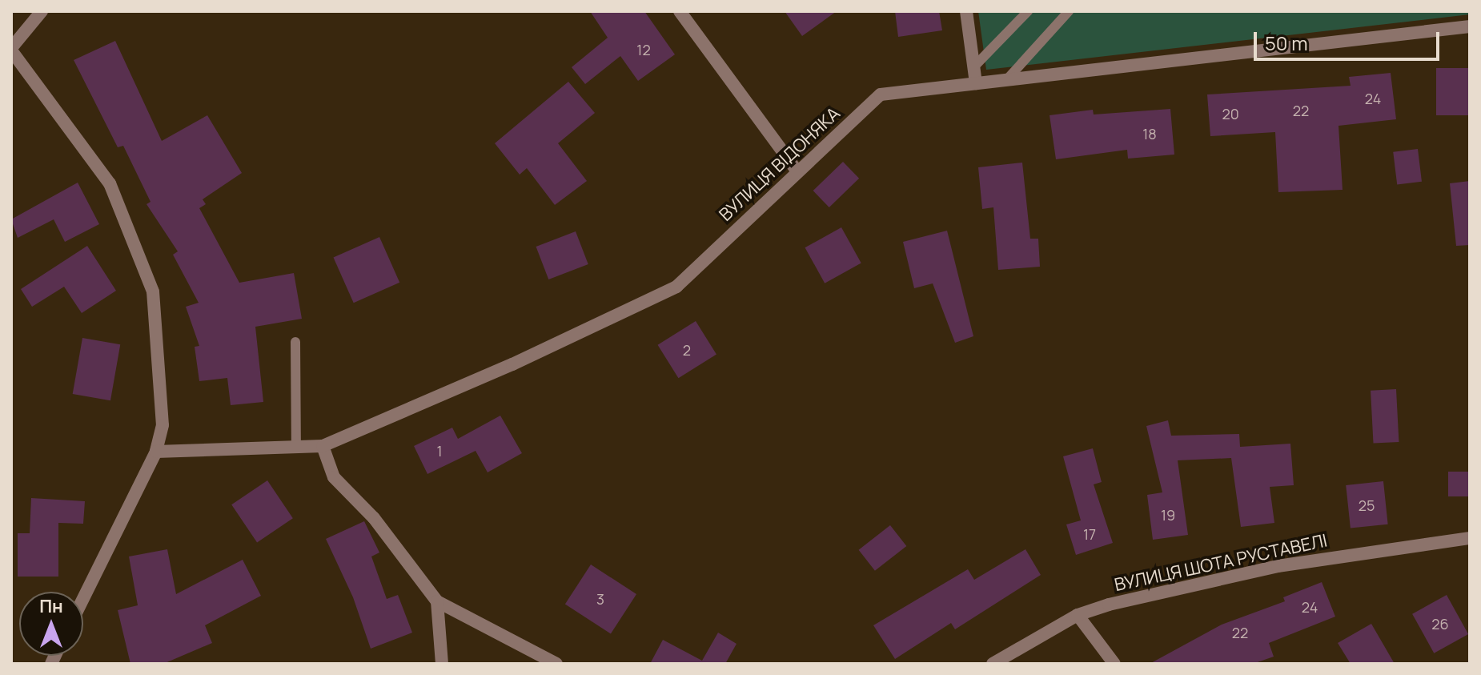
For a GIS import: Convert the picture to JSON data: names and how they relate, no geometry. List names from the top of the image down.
{
  "streets": {
    "street": ["ВУЛИЦЯ ВІДОНЯКА", "ВУЛИЦЯ ШОТА РУСТАВЕЛІ"]
  },
  "house_numbers": [
    "12",
    "24",
    "22",
    "20",
    "18",
    "2",
    "1",
    "25",
    "19",
    "17",
    "3",
    "24",
    "26",
    "22"
  ],
  "scale_bar": "50 m",
  "north": "top"
}
